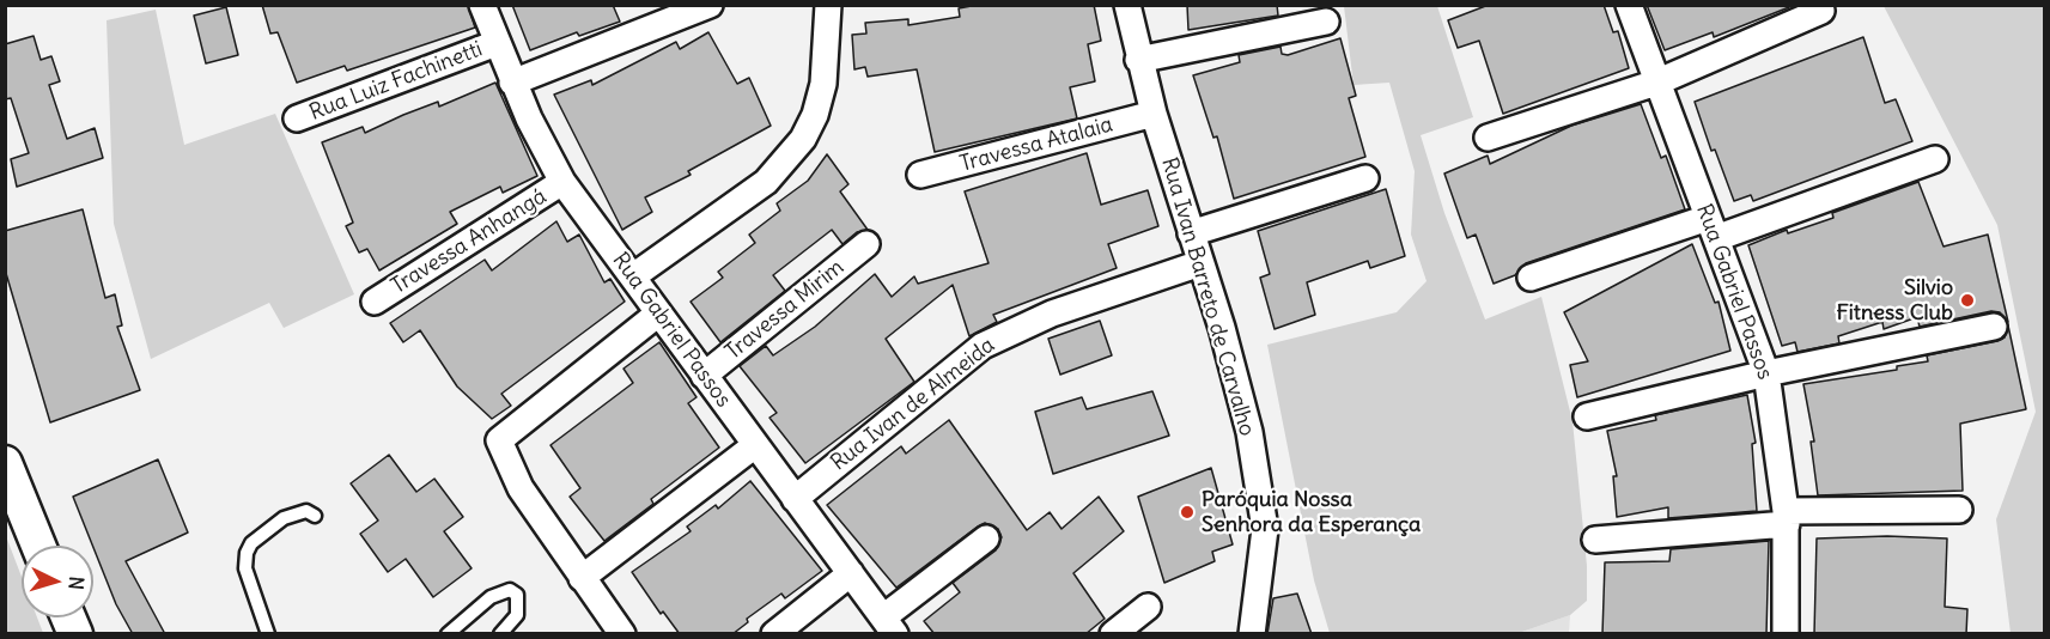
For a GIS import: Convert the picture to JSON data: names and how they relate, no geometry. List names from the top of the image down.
{
  "streets": {
    "street": [
      "Rua Luiz Fachinetti",
      "Travessa Atalaia",
      "Travessa Anhangá",
      "Rua Gabriel Passos",
      "Rua Ivan Barreto de Carvalho",
      "Travessa Mirim",
      "Rua Ivan de Almeida"
    ]
  },
  "crossings": [
    ["Rua Luiz Fachinetti", "Rua Gabriel Passos"],
    ["Travessa Atalaia", "Rua Ivan Barreto de Carvalho"],
    ["Travessa Anhangá", "Rua Gabriel Passos"],
    ["Rua Gabriel Passos", "Travessa Mirim"],
    ["Rua Gabriel Passos", "Rua Ivan de Almeida"],
    ["Rua Ivan Barreto de Carvalho", "Rua Ivan de Almeida"]
  ],
  "places": ["Silvio Fitness Club", "Paróquia Nossa Senhora da Esperança"],
  "north": "right"
}
